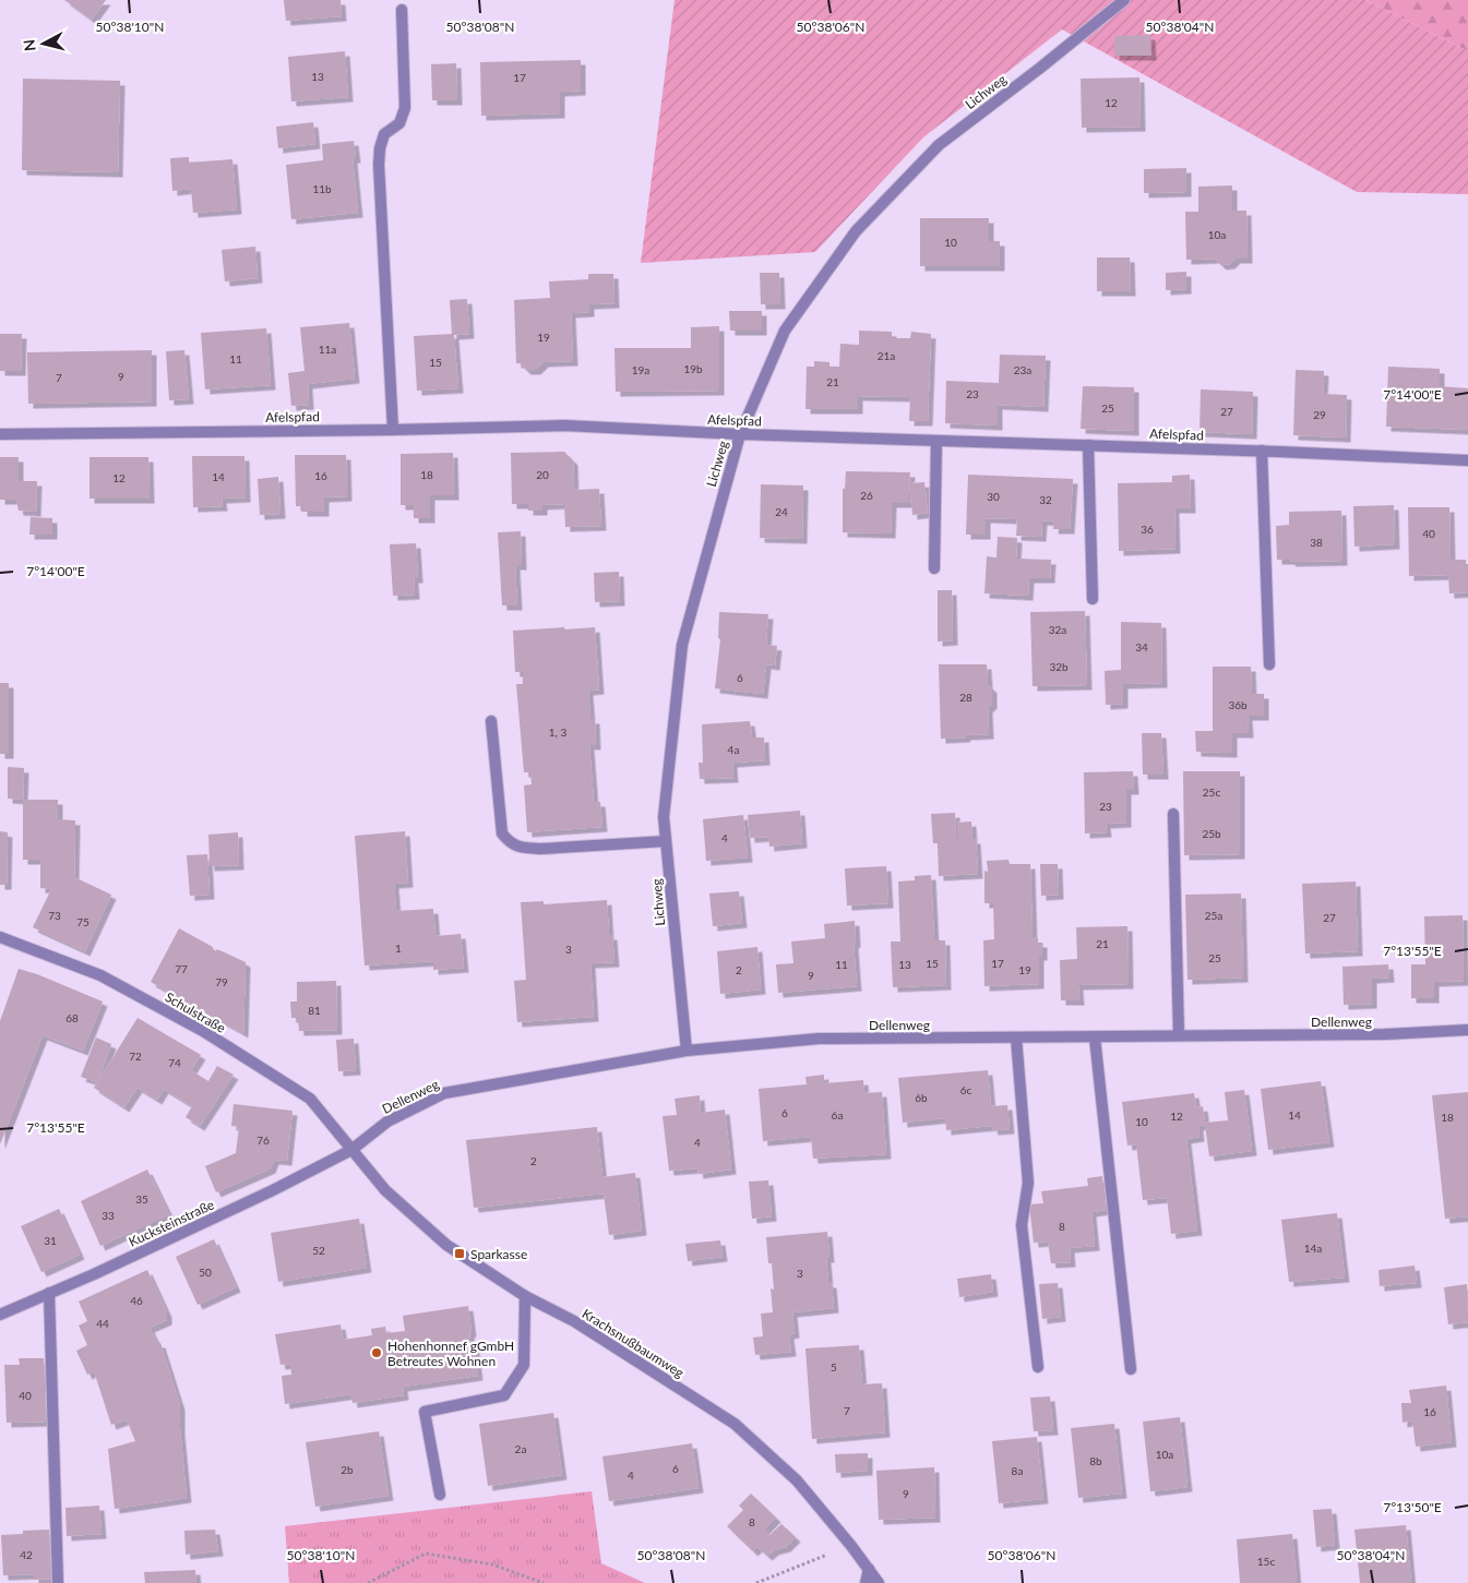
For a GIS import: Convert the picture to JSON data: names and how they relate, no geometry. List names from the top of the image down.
{
  "streets": {
    "street": [
      "Lichweg",
      "Afelspfad",
      "Schulstraße",
      "Dellenweg",
      "Kucksteinstraße",
      "Krachsnußbaumweg"
    ]
  },
  "crossings": [
    ["Lichweg", "Afelspfad"],
    ["Lichweg", "Dellenweg"],
    ["Schulstraße", "Dellenweg"],
    ["Schulstraße", "Kucksteinstraße"],
    ["Schulstraße", "Krachsnußbaumweg"],
    ["Dellenweg", "Kucksteinstraße"],
    ["Dellenweg", "Krachsnußbaumweg"],
    ["Kucksteinstraße", "Krachsnußbaumweg"]
  ],
  "places": {
    "transit": ["Sparkasse"],
    "other": ["Hohenhonnef gGmbH Betreutes Wohnen"]
  },
  "house_numbers": [
    "13",
    "17",
    "12",
    "11b",
    "10a",
    "10",
    "19",
    "11a",
    "21a",
    "11",
    "15",
    "19b",
    "19a",
    "23a",
    "9",
    "7",
    "21",
    "23",
    "25",
    "27",
    "29",
    "18",
    "20",
    "16",
    "14",
    "12",
    "26",
    "30",
    "32",
    "24",
    "36",
    "40",
    "38",
    "32a",
    "34",
    "32b",
    "6",
    "28",
    "36b",
    "1, 3",
    "4a",
    "25c",
    "23",
    "25b",
    "4",
    "73",
    "25a",
    "27",
    "75",
    "21",
    "1",
    "3",
    "25",
    "15",
    "17",
    "11",
    "13",
    "77",
    "2",
    "19",
    "9",
    "79",
    "81",
    "68",
    "72",
    "74",
    "6c",
    "6b",
    "6",
    "6a",
    "14",
    "12",
    "18",
    "10",
    "76",
    "4",
    "2",
    "35",
    "33",
    "8",
    "31",
    "14a",
    "52",
    "50",
    "3",
    "46",
    "44",
    "5",
    "40",
    "7",
    "16",
    "2a",
    "10a",
    "8b",
    "6",
    "2b",
    "8a",
    "4",
    "9",
    "8",
    "42",
    "15c"
  ],
  "north": "left",
  "coordinates": [
    "50°38'10\"N",
    "50°38'08\"N",
    "50°38'06\"N",
    "50°38'04\"N",
    "7°14'00\"E",
    "7°13'55\"E",
    "7°13'50\"E"
  ]
}
